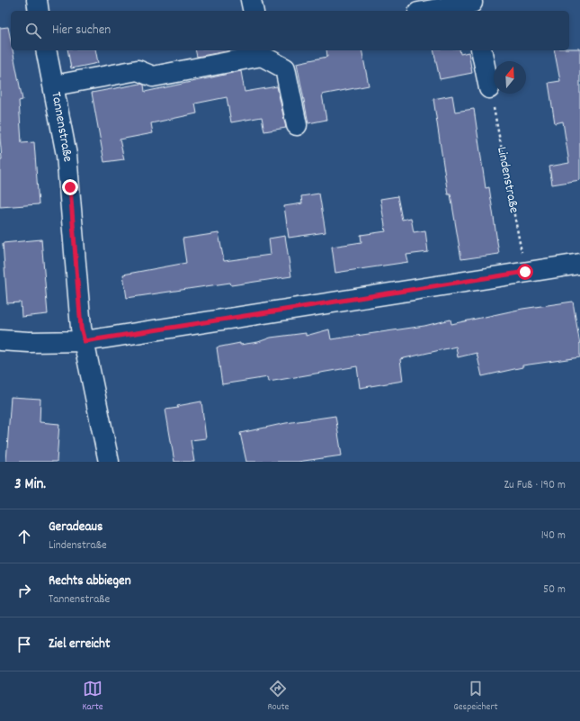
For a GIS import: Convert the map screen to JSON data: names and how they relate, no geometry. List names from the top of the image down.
{
  "streets": {
    "street": ["Tannenstraße"],
    "path": ["Lindenstraße"]
  },
  "north": "top",
  "page": {
    "search": "Hier suchen",
    "heading": ["3 Min.", "Zu Fuß · 190 m"],
    "list": [
      ["Geradeaus", "Lindenstraße", "140 m"],
      ["Rechts abbiegen", "Tannenstraße", "50 m"],
      "Ziel erreicht"
    ],
    "nav": ["Karte", "Route", "Gespeichert"]
  }
}
